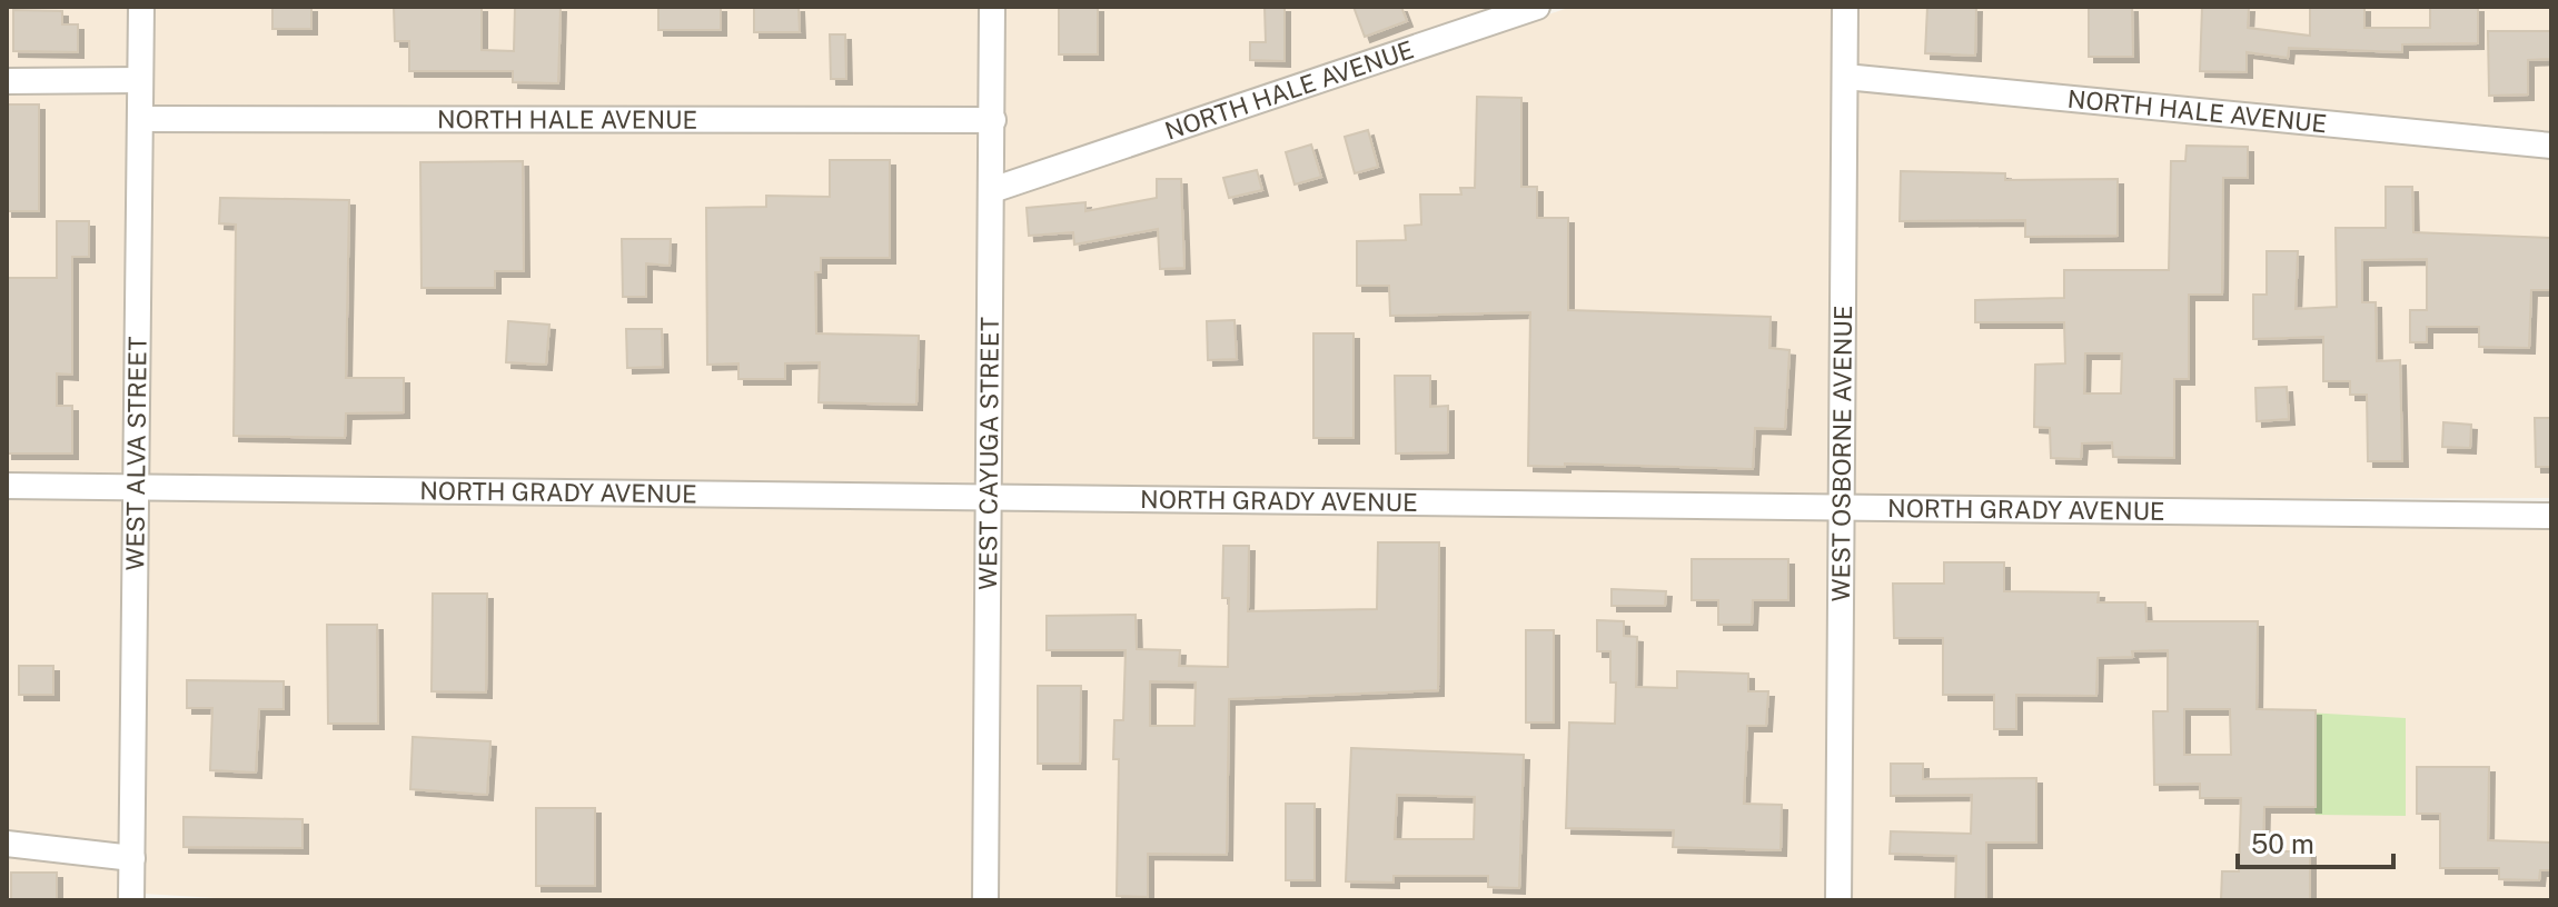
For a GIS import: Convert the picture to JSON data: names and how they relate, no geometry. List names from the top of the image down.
{
  "streets": {
    "street": [
      "NORTH HALE AVENUE",
      "WEST ALVA STREET",
      "WEST CAYUGA STREET",
      "WEST OSBORNE AVENUE",
      "NORTH GRADY AVENUE"
    ]
  },
  "crossings": [
    ["NORTH HALE AVENUE", "WEST ALVA STREET"],
    ["NORTH HALE AVENUE", "WEST CAYUGA STREET"],
    ["NORTH HALE AVENUE", "WEST OSBORNE AVENUE"],
    ["WEST ALVA STREET", "NORTH GRADY AVENUE"],
    ["WEST CAYUGA STREET", "NORTH GRADY AVENUE"],
    ["WEST OSBORNE AVENUE", "NORTH GRADY AVENUE"]
  ],
  "scale_bar": "50 m"
}
